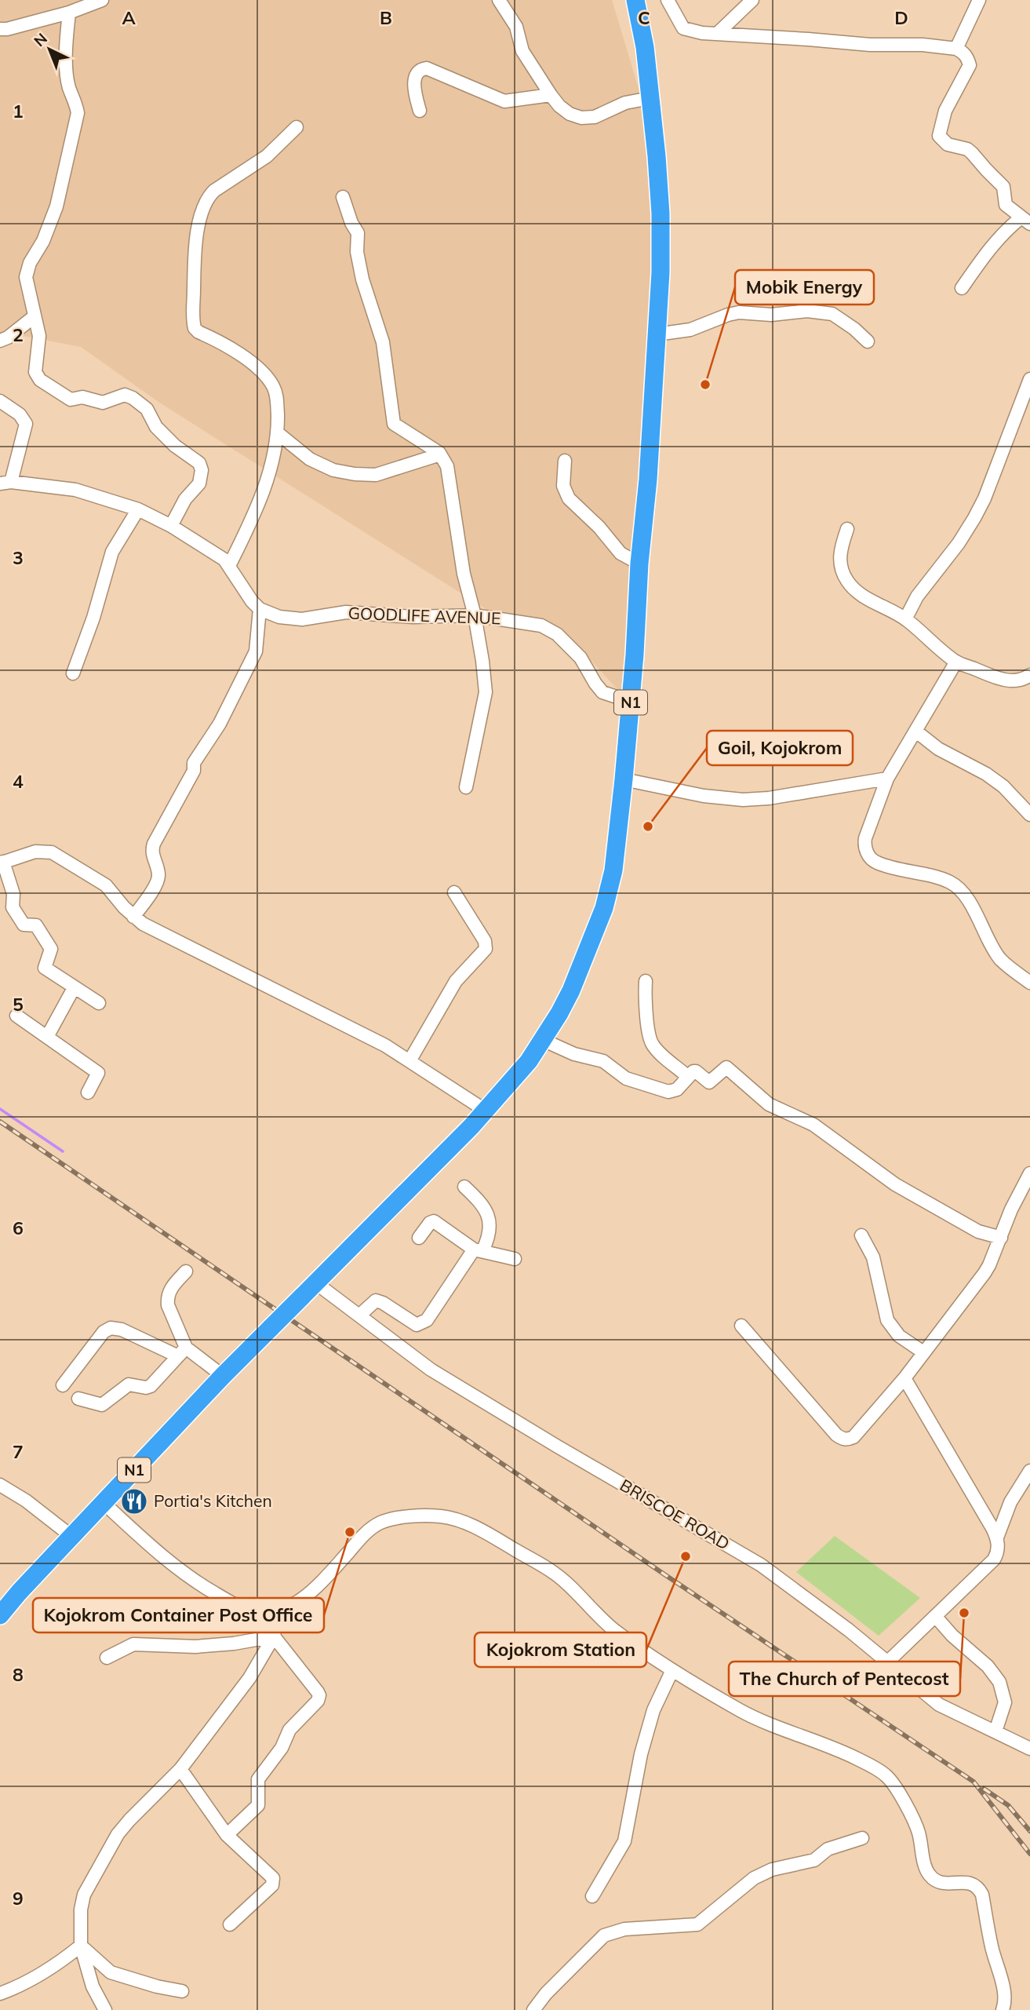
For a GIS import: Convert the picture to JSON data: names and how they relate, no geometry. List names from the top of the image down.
{
  "streets": {
    "highway": ["N1"],
    "street": ["GOODLIFE AVENUE", "BRISCOE ROAD"]
  },
  "crossings": [
    ["GOODLIFE AVENUE", "N1"],
    ["N1", "BRISCOE ROAD"]
  ],
  "places": {
    "other": [
      "Mobik Energy",
      "Goil, Kojokrom",
      "Kojokrom Container Post Office",
      "Kojokrom Station",
      "The Church of Pentecost"
    ],
    "restaurant": ["Portia's Kitchen"]
  },
  "north": "top left",
  "grid": {
    "columns": [
      "A",
      "B",
      "C",
      "D"
    ],
    "rows": [
      "1",
      "2",
      "3",
      "4",
      "5",
      "6",
      "7",
      "8",
      "9"
    ]
  }
}
